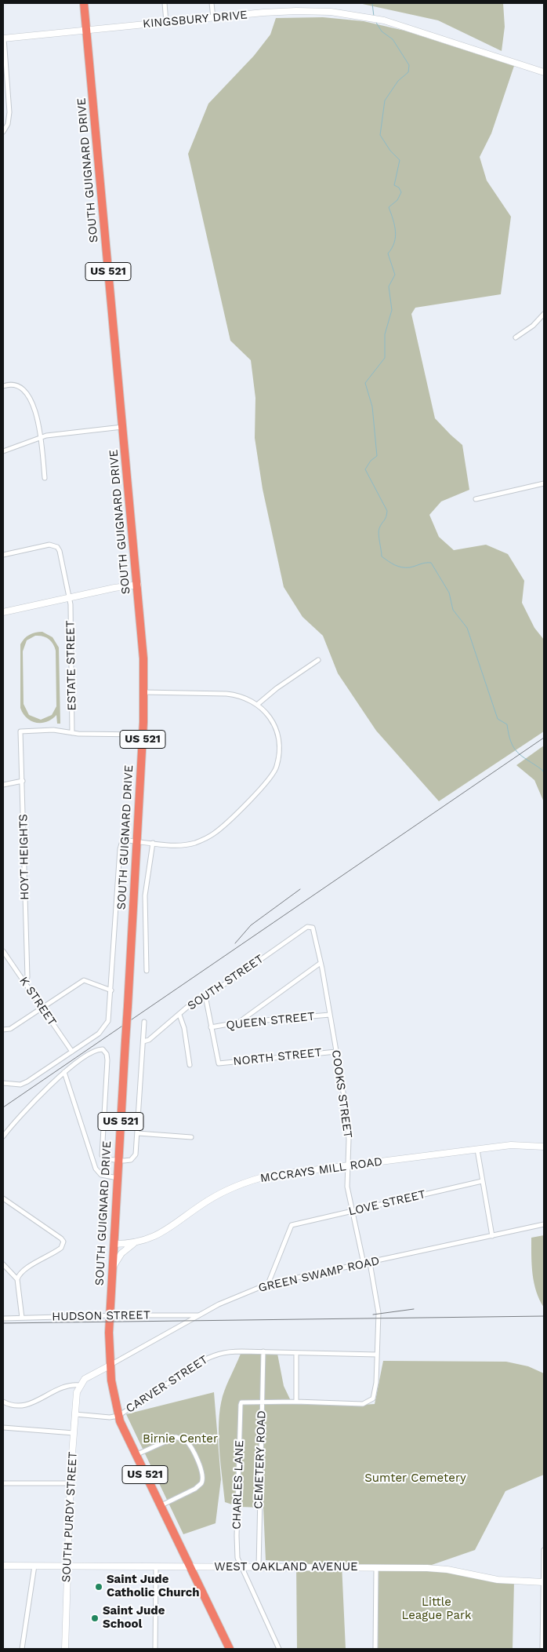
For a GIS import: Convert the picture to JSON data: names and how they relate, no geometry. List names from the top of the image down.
{
  "streets": {
    "highway": ["SOUTH GUIGNARD DRIVE", "US 521"],
    "street": [
      "KINGSBURY DRIVE",
      "ESTATE STREET",
      "HOYT HEIGHTS",
      "SOUTH STREET",
      "K STREET",
      "QUEEN STREET",
      "NORTH STREET",
      "COOKS STREET",
      "MCCRAYS MILL ROAD",
      "LOVE STREET",
      "GREEN SWAMP ROAD",
      "HUDSON STREET",
      "CARVER STREET",
      "CEMETERY ROAD",
      "CHARLES LANE",
      "SOUTH PURDY STREET",
      "WEST OAKLAND AVENUE"
    ]
  },
  "crossings": [
    ["KINGSBURY DRIVE", "SOUTH GUIGNARD DRIVE"],
    ["SOUTH GUIGNARD DRIVE", "MCCRAYS MILL ROAD"],
    ["SOUTH GUIGNARD DRIVE", "GREEN SWAMP ROAD"],
    ["SOUTH GUIGNARD DRIVE", "HUDSON STREET"],
    ["SOUTH GUIGNARD DRIVE", "CARVER STREET"],
    ["SOUTH GUIGNARD DRIVE", "WEST OAKLAND AVENUE"],
    ["ESTATE STREET", "HOYT HEIGHTS"],
    ["HOYT HEIGHTS", "K STREET"],
    ["SOUTH STREET", "COOKS STREET"],
    ["QUEEN STREET", "NORTH STREET"],
    ["QUEEN STREET", "COOKS STREET"],
    ["NORTH STREET", "COOKS STREET"],
    ["COOKS STREET", "MCCRAYS MILL ROAD"],
    ["COOKS STREET", "LOVE STREET"],
    ["COOKS STREET", "GREEN SWAMP ROAD"],
    ["LOVE STREET", "GREEN SWAMP ROAD"],
    ["GREEN SWAMP ROAD", "HUDSON STREET"],
    ["CARVER STREET", "CEMETERY ROAD"],
    ["CARVER STREET", "SOUTH PURDY STREET"],
    ["CEMETERY ROAD", "CHARLES LANE"],
    ["CEMETERY ROAD", "WEST OAKLAND AVENUE"],
    ["CHARLES LANE", "WEST OAKLAND AVENUE"],
    ["SOUTH PURDY STREET", "WEST OAKLAND AVENUE"]
  ],
  "parks": ["Birnie Center", "Sumter Cemetery", "Little League Park"],
  "places": ["Saint Jude Catholic Church", "Saint Jude School"]
}
